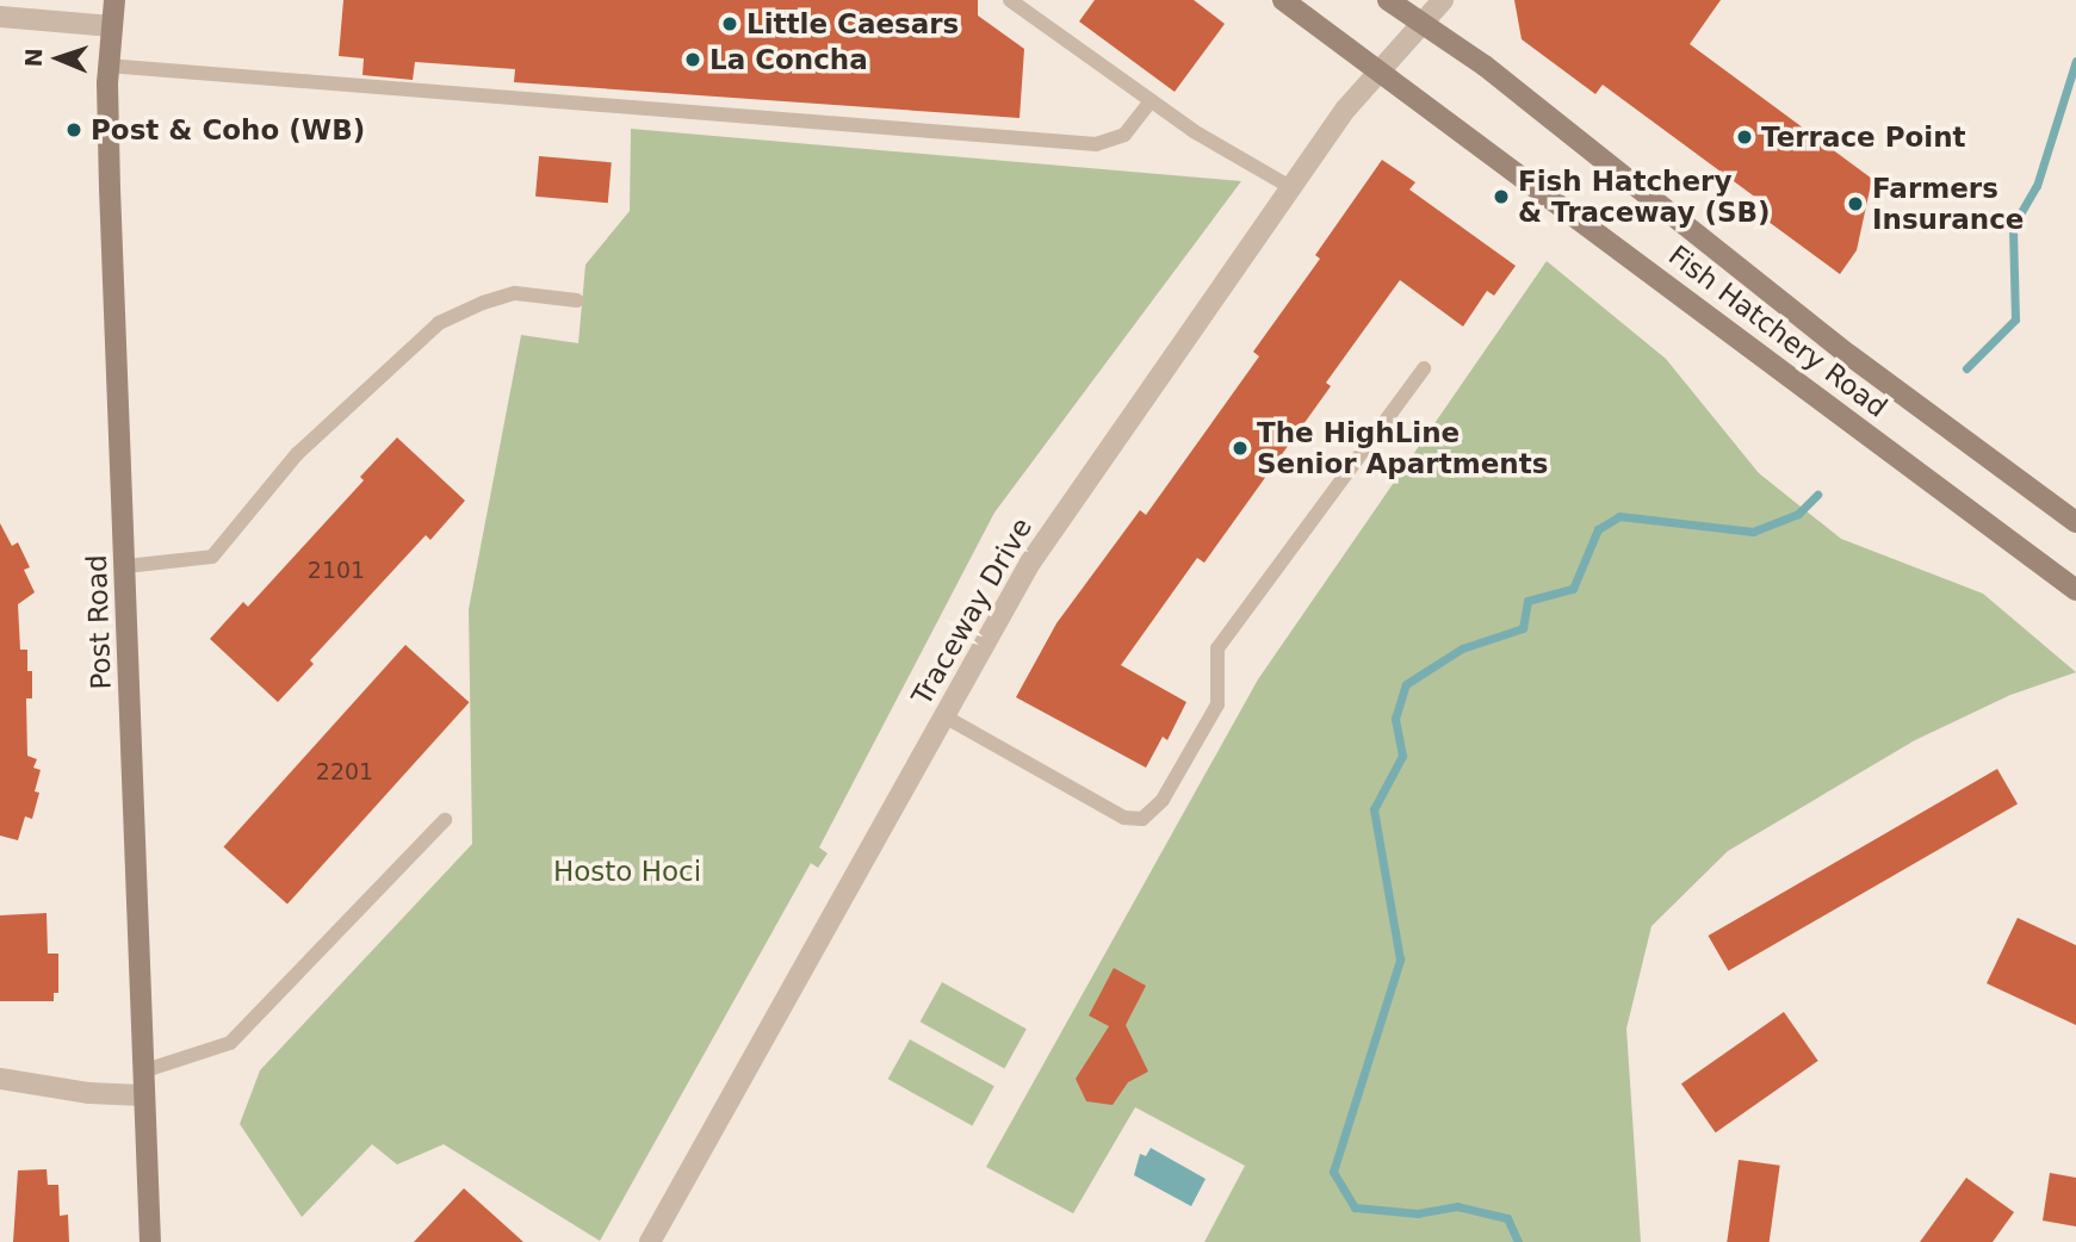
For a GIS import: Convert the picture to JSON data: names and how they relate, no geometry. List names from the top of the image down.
{
  "streets": {
    "main road": ["Fish Hatchery Road", "Post Road"],
    "street": ["Traceway Drive"]
  },
  "crossings": [
    ["Fish Hatchery Road", "Traceway Drive"]
  ],
  "parks": ["Hosto Hoci"],
  "places": [
    "Little Caesars",
    "La Concha",
    "Post & Coho (WB)",
    "Terrace Point",
    "Fish Hatchery & Traceway (SB)",
    "Farmers Insurance",
    "The HighLine Senior Apartments"
  ],
  "house_numbers": ["2101", "2201"],
  "north": "left"
}
